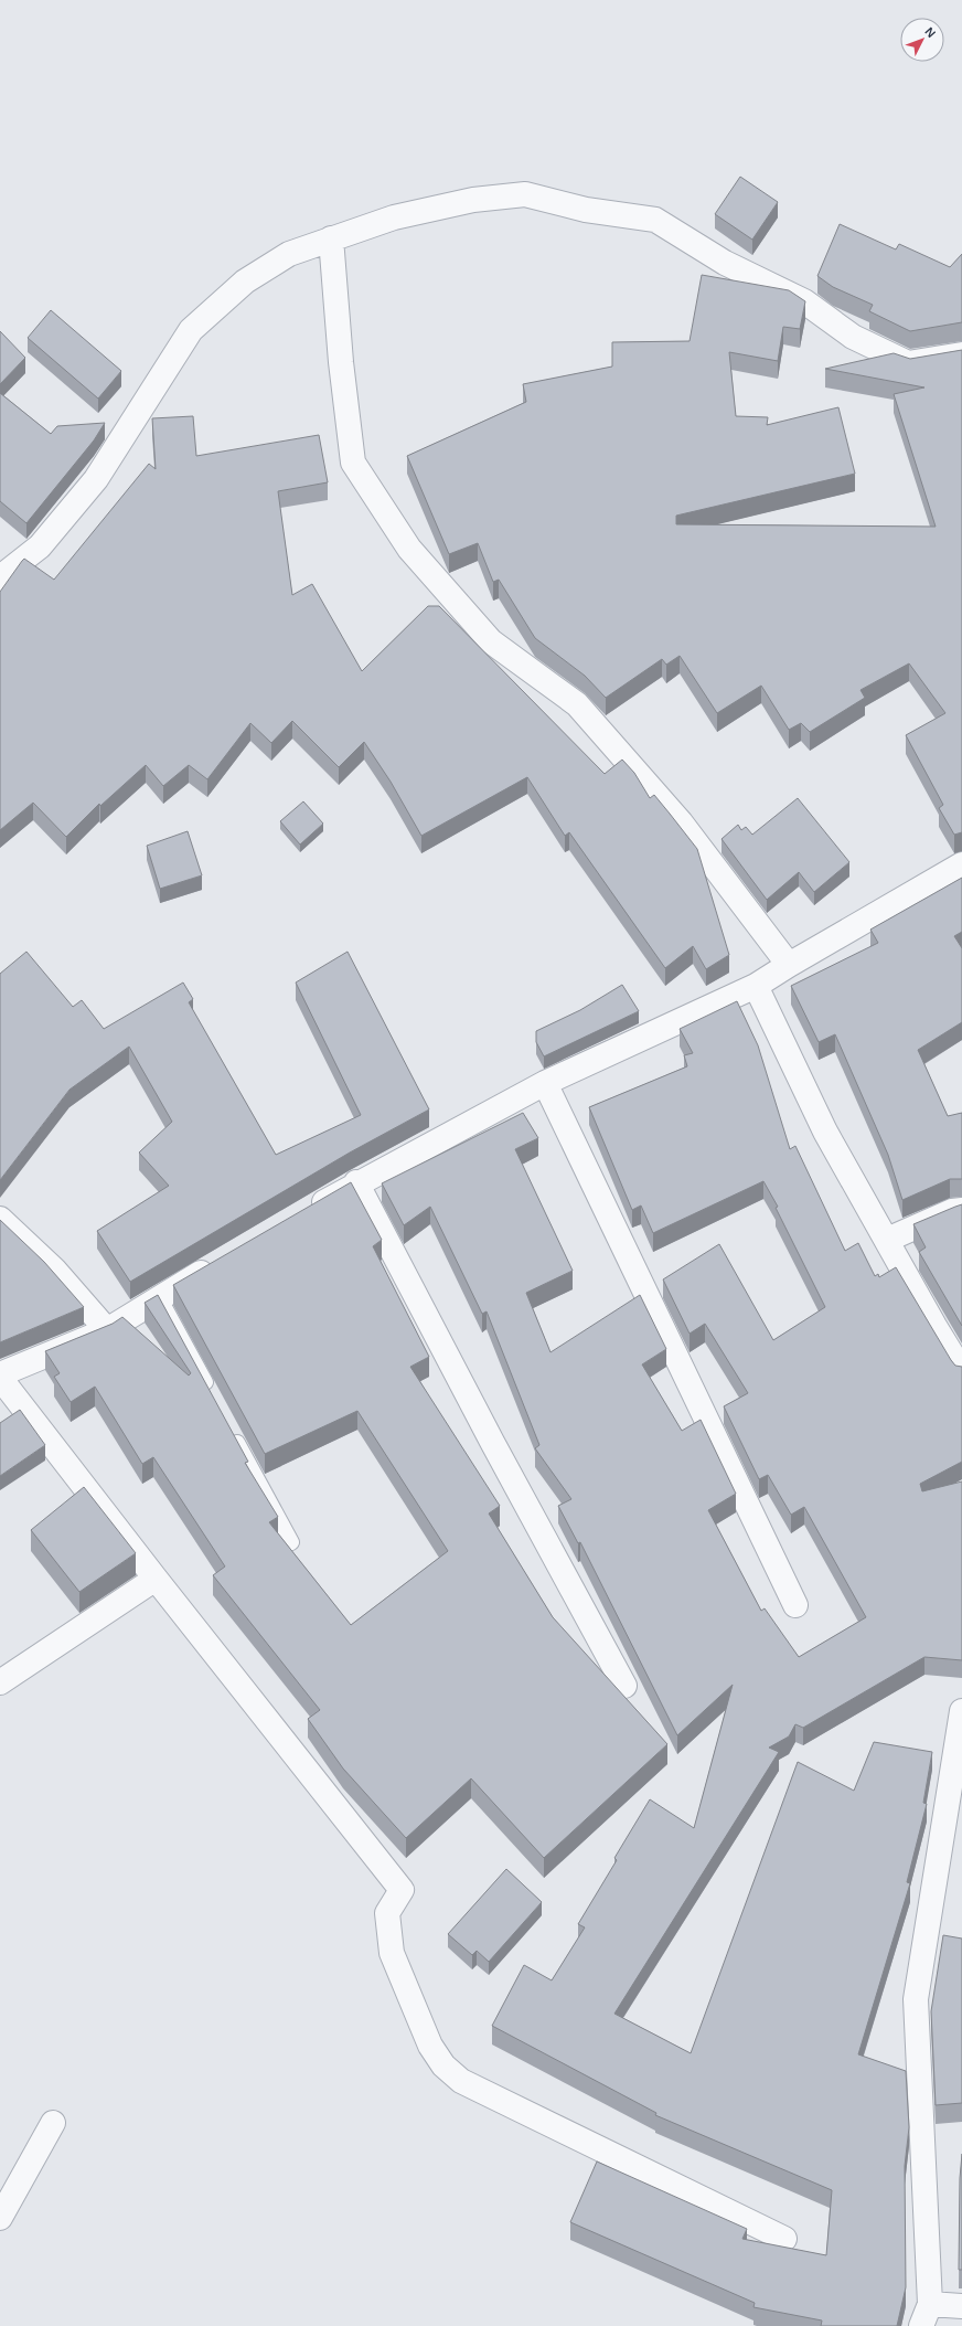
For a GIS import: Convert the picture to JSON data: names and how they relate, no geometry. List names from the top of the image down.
{
  "north": "top right"
}
